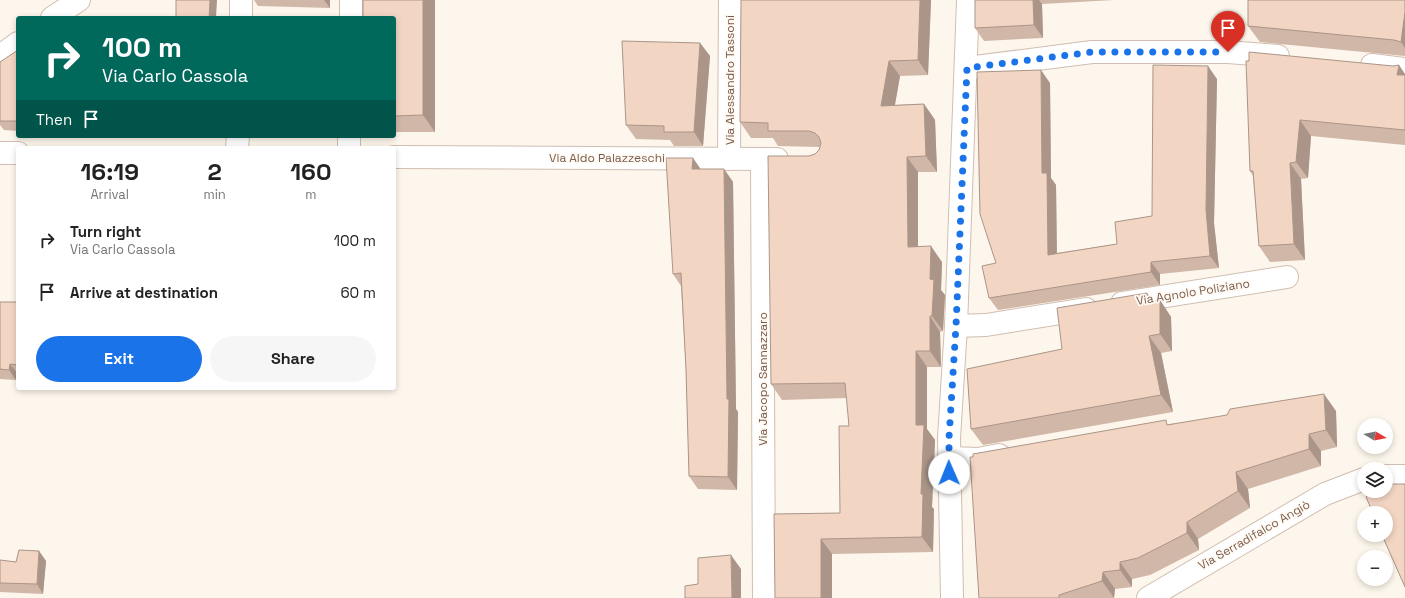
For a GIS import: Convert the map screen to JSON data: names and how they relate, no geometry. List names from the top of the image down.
{
  "streets": {
    "street": [
      "Via Alessandro Tassoni",
      "Via Aldo Palazzeschi",
      "Via Agnolo Poliziano",
      "Via Jacopo Sannazzaro",
      "Via Serradifalco Angiò"
    ]
  },
  "crossings": [
    ["Via Alessandro Tassoni", "Via Aldo Palazzeschi"],
    ["Via Aldo Palazzeschi", "Via Jacopo Sannazzaro"]
  ],
  "north": "right",
  "page": {
    "turn": ["100 m", "Via Carlo Cassola"],
    "then": "Then",
    "eta": [
      "16:19",
      "Arrival",
      "2",
      "min",
      "160",
      "m"
    ],
    "list": [
      {
        "name": "Turn right",
        "note": "Via Carlo Cassola",
        "value": "100 m"
      },
      {
        "name": "Arrive at destination",
        "value": "60 m"
      }
    ],
    "buttons": ["Exit", "Share"],
    "map_buttons": ["+", "−"]
  }
}
